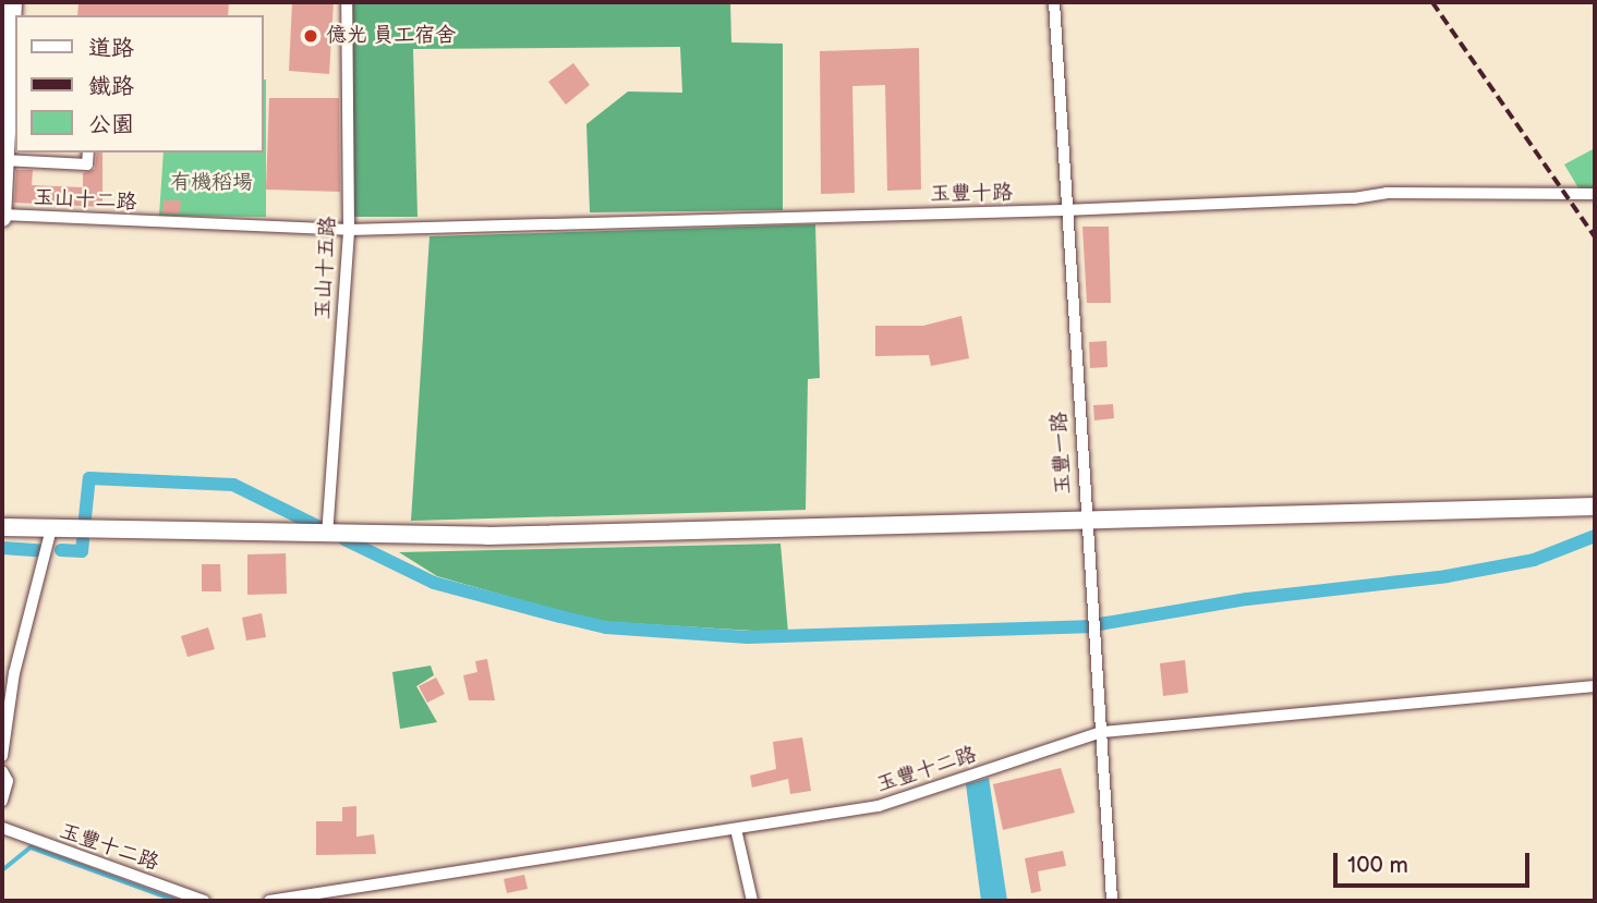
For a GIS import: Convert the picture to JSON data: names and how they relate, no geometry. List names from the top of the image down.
{
  "streets": {
    "street": [
      "玉豐十路",
      "玉山十二路",
      "玉山十五路",
      "玉豐一路",
      "玉豐十二路"
    ]
  },
  "crossings": [
    ["玉豐十路", "玉山十二路"],
    ["玉豐十路", "玉山十五路"],
    ["玉豐十路", "玉豐一路"],
    ["玉山十二路", "玉山十五路"],
    ["玉豐一路", "玉豐十二路"]
  ],
  "parks": ["有機稻場"],
  "places": ["億光 員工宿舍"],
  "legend": ["道路", "鐵路", "公園"],
  "scale_bar": "100 m"
}
